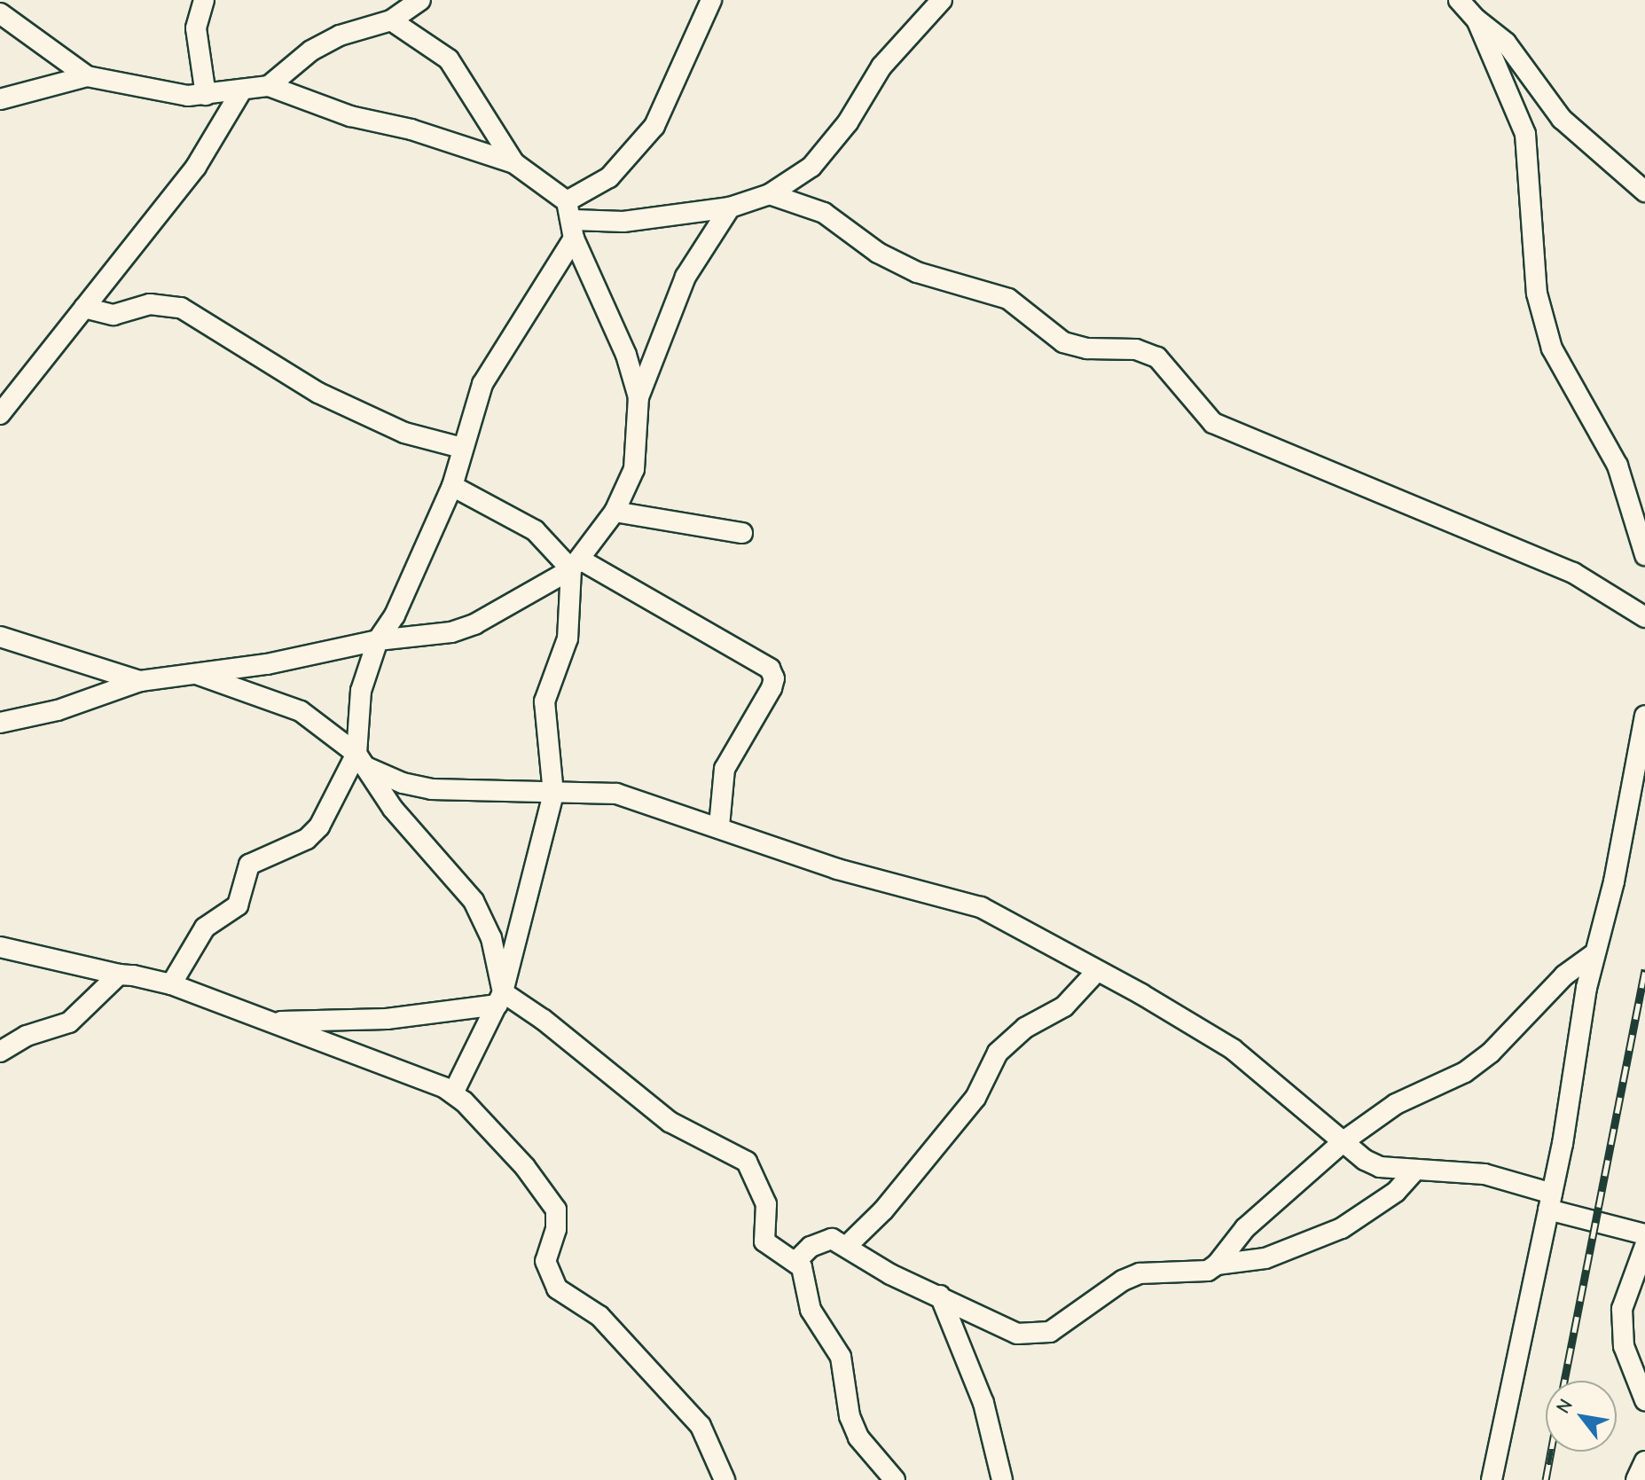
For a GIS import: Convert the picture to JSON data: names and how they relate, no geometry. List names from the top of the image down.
{
  "north": "top left"
}
